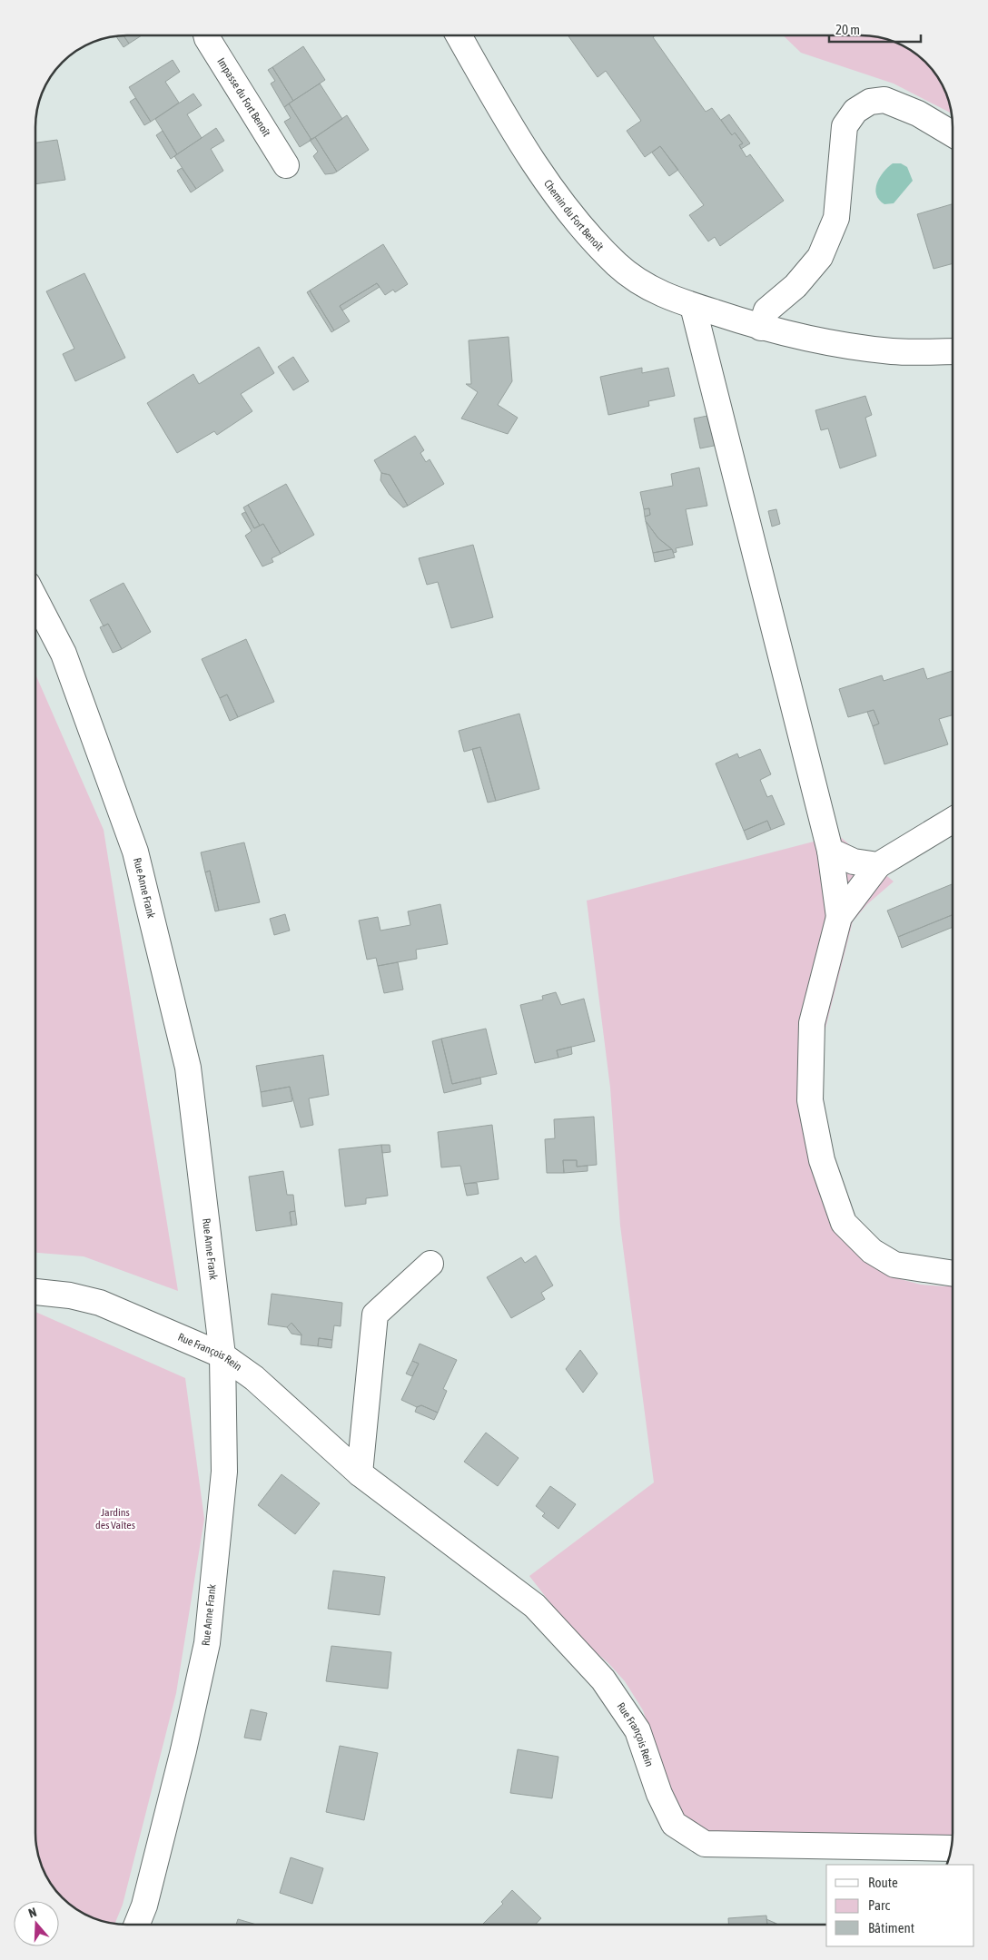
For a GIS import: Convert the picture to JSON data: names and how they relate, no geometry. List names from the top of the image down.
{
  "streets": {
    "street": [
      "Impasse du Fort Benoît",
      "Chemin du Fort Benoît",
      "Rue Anne Frank",
      "Rue François Rein"
    ]
  },
  "crossings": [
    ["Rue Anne Frank", "Rue François Rein"]
  ],
  "parks": ["Jardins des Vaîtes"],
  "legend": ["Route", "Parc", "Bâtiment"],
  "scale_bar": "20 m",
  "north": "top"
}
